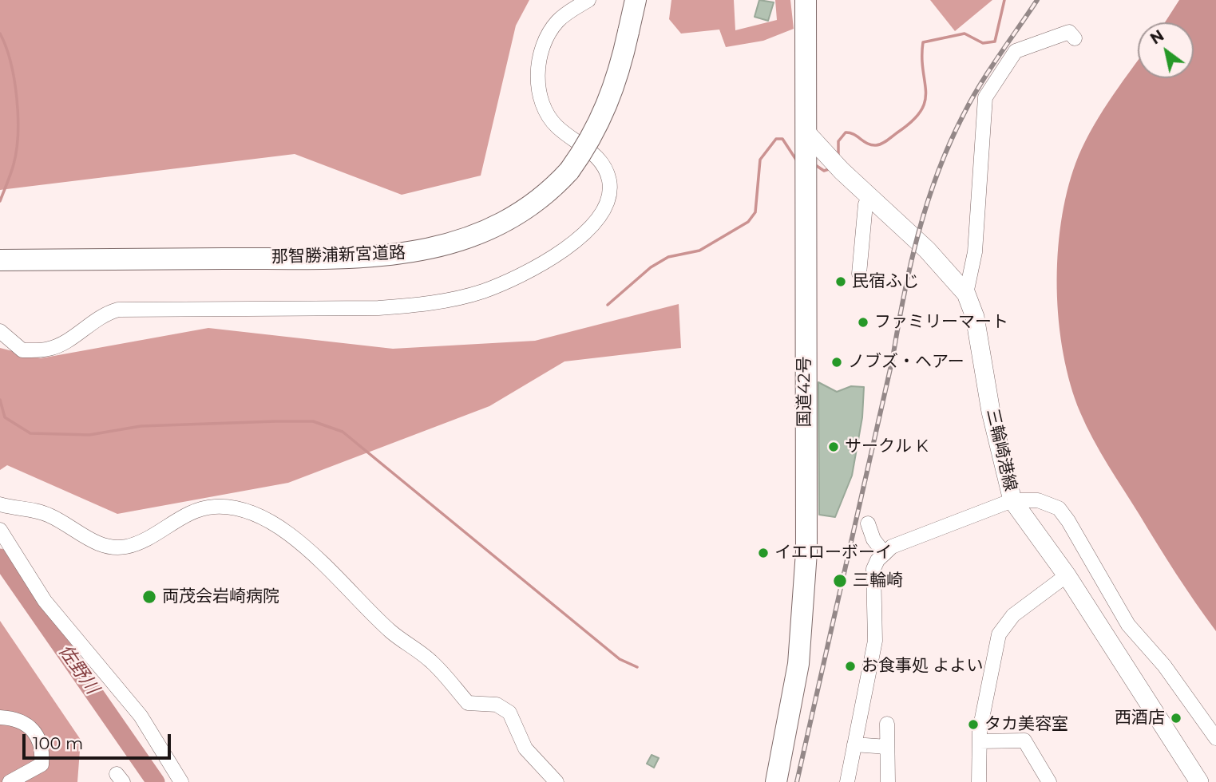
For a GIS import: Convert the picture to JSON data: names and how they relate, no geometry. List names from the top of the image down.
{
  "streets": {
    "highway": ["那智勝浦新宮道路", "国道42号"],
    "main road": ["三輪崎港線"]
  },
  "crossings": [
    ["国道42号", "三輪崎港線"]
  ],
  "water": ["佐野川"],
  "places": [
    "民宿ふじ",
    "ファミリーマート",
    "ノブズ・ヘアー",
    "サークル K",
    "イエローボーイ",
    "三輪崎",
    "両茂会岩崎病院",
    "お食事処 よよい",
    "西酒店",
    "タカ美容室"
  ],
  "scale_bar": "100 m",
  "north": "top left"
}
